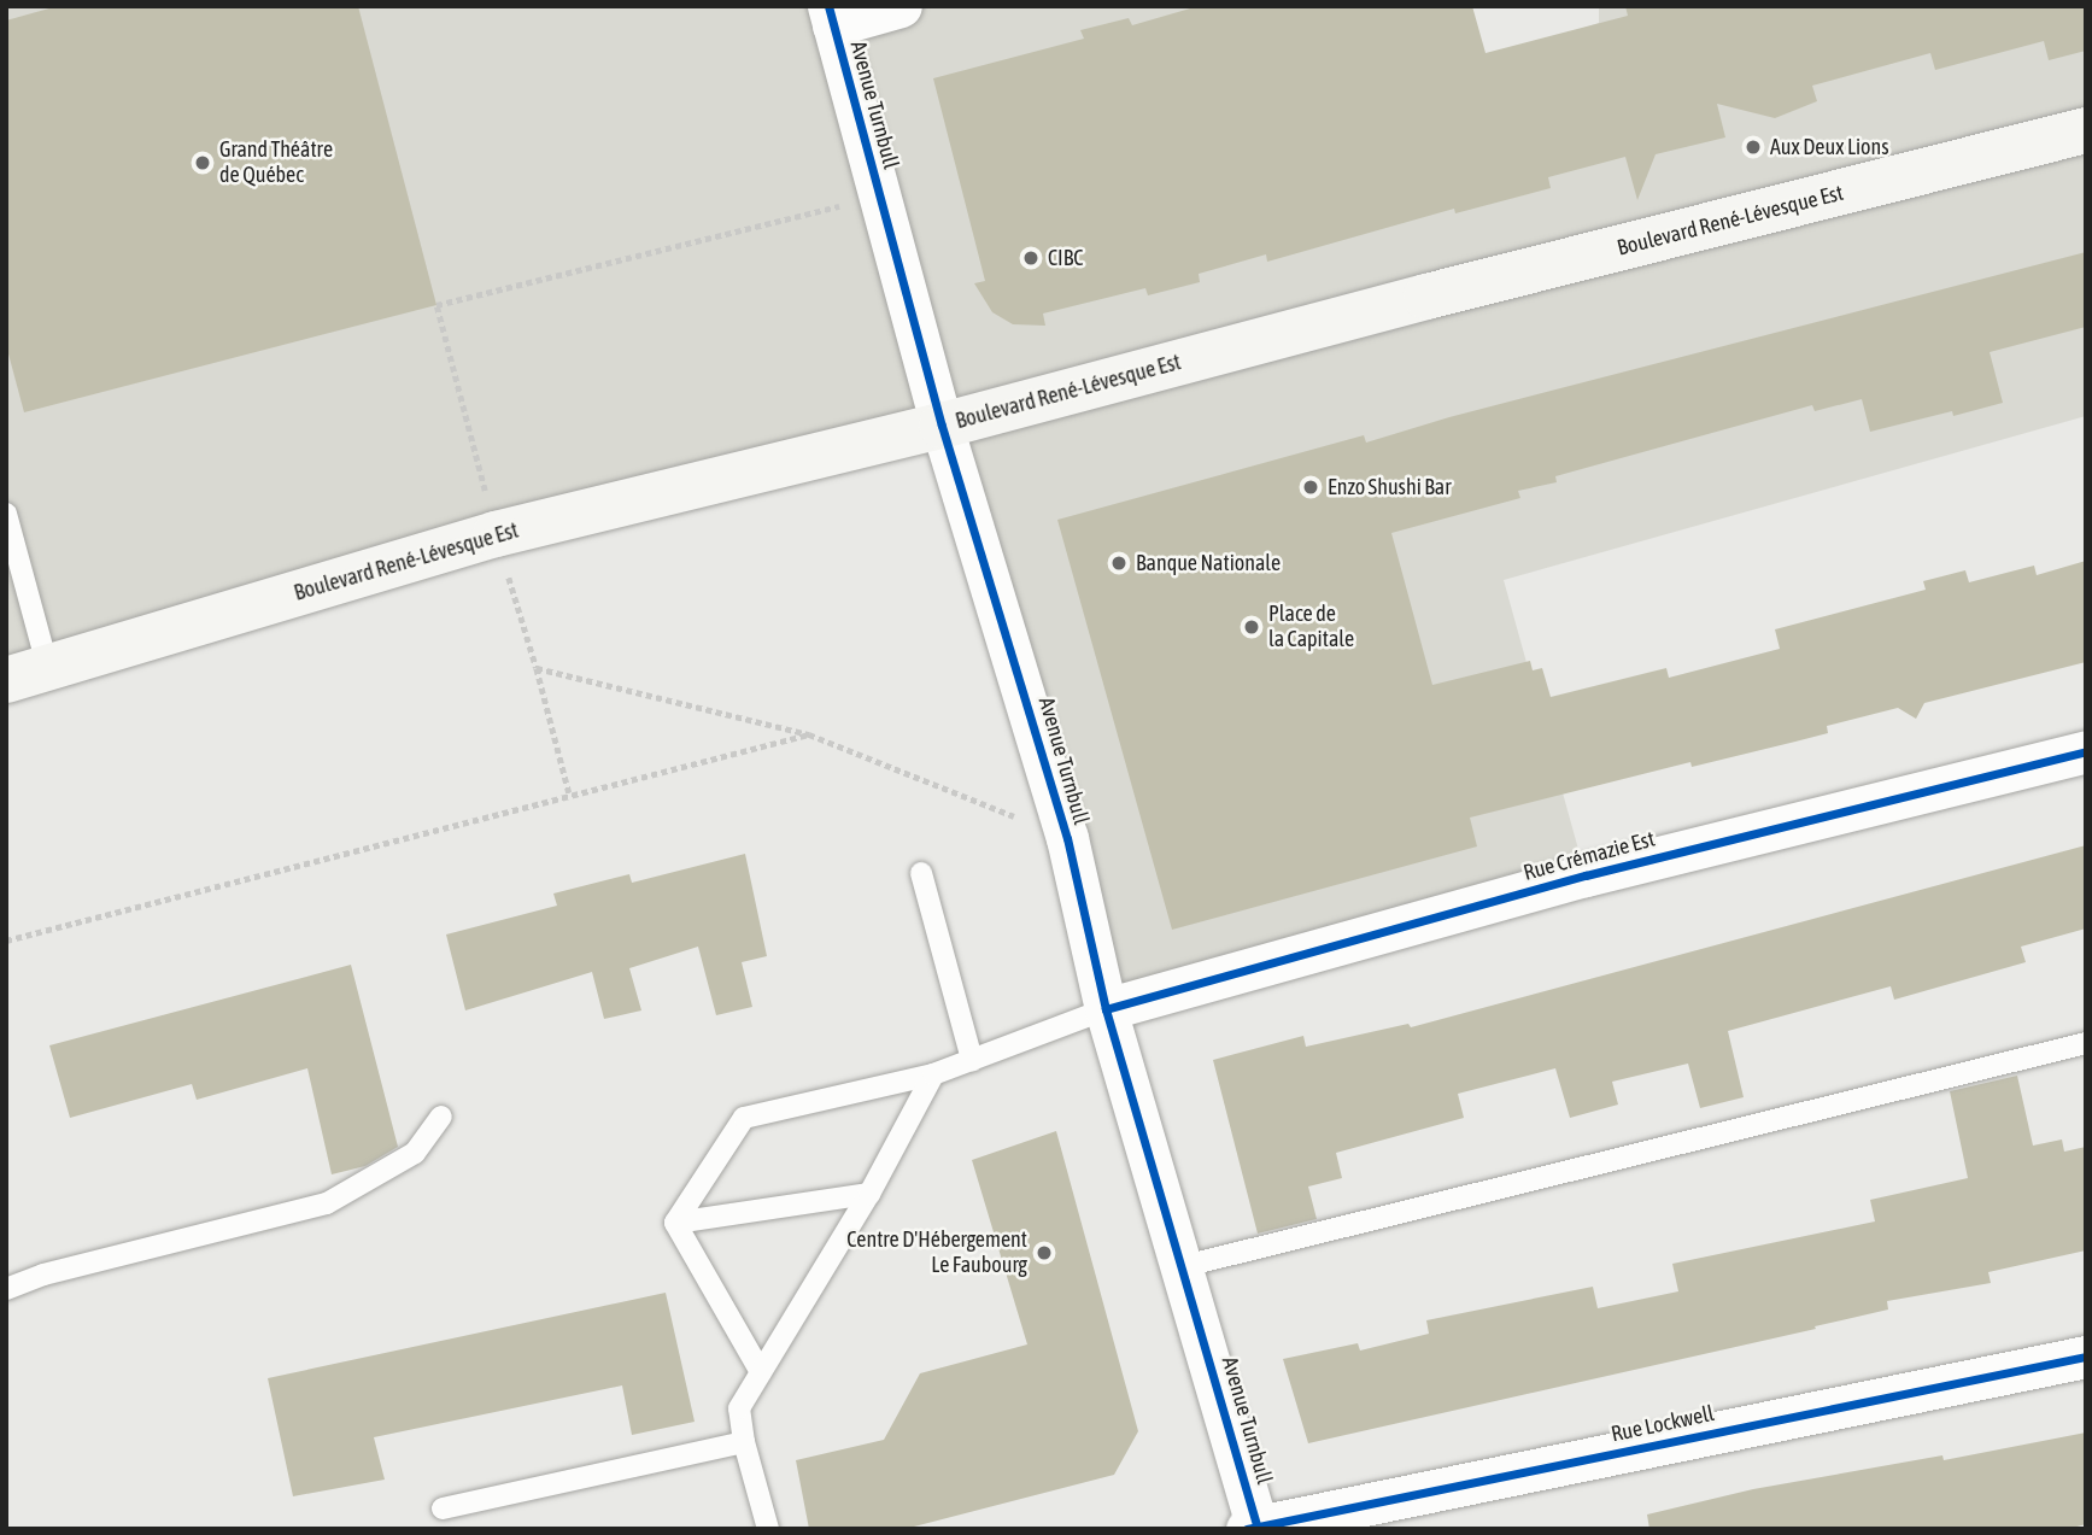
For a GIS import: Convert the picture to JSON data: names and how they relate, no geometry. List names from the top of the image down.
{
  "streets": {
    "main road": ["Boulevard René-Lévesque Est"],
    "street": ["Avenue Turnbull", "Rue Crémazie Est", "Rue Lockwell"]
  },
  "crossings": [
    ["Avenue Turnbull", "Boulevard René-Lévesque Est"],
    ["Avenue Turnbull", "Rue Crémazie Est"],
    ["Avenue Turnbull", "Rue Lockwell"]
  ],
  "places": [
    "Aux Deux Lions",
    "Grand Théâtre de Québec",
    "CIBC",
    "Enzo Shushi Bar",
    "Banque Nationale",
    "Place de la Capitale",
    "Centre D'Hébergement Le Faubourg"
  ]
}
